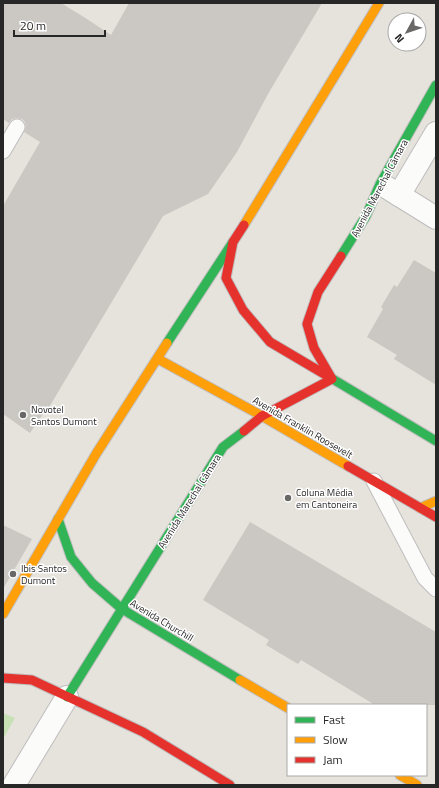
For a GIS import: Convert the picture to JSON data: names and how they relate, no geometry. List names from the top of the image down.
{
  "streets": {
    "street": ["Avenida Marechal Câmara", "Avenida Franklin Roosevelt", "Avenida Churchill"]
  },
  "crossings": [
    ["Avenida Marechal Câmara", "Avenida Franklin Roosevelt"],
    ["Avenida Marechal Câmara", "Avenida Churchill"]
  ],
  "places": ["Novotel Santos Dumont", "Coluna Média em Cantoneira", "Ibis Santos Dumont"],
  "legend": ["Fast", "Slow", "Jam"],
  "scale_bar": "20 m",
  "north": "bottom left"
}
